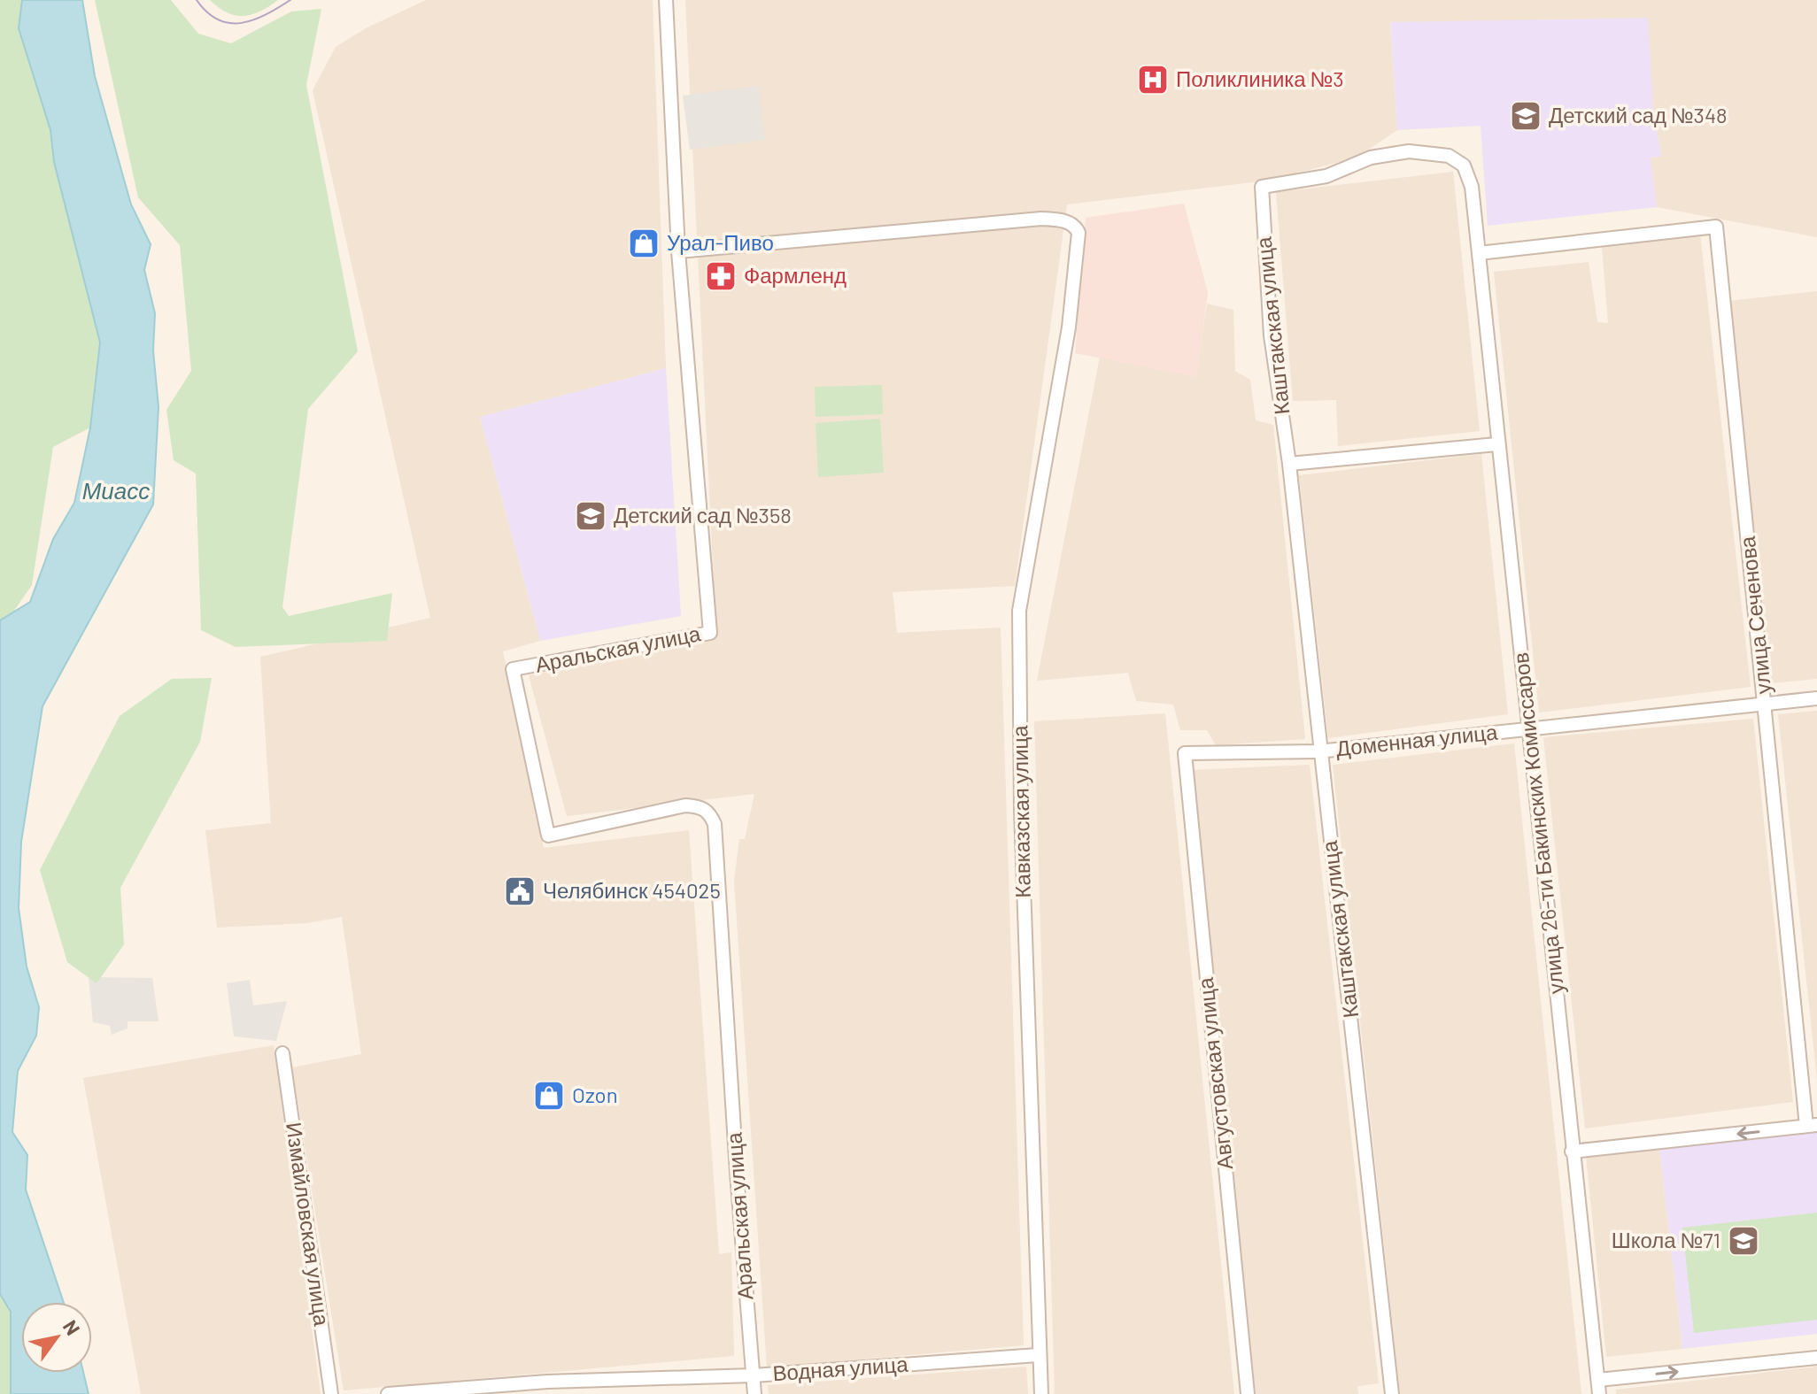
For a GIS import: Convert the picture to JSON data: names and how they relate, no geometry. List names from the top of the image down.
{
  "streets": {
    "street": [
      "Каштакская улица",
      "улица Сеченова",
      "Аральская улица",
      "Доменная улица",
      "Кавказская улица",
      "улица 26-ти Бакинских Комиссаров",
      "Августовская улица",
      "Измайловская улица",
      "Водная улица"
    ]
  },
  "crossings": [
    ["Каштакская улица", "Доменная улица"],
    ["Каштакская улица", "улица 26-ти Бакинских Комиссаров"],
    ["улица Сеченова", "Доменная улица"],
    ["улица Сеченова", "улица 26-ти Бакинских Комиссаров"],
    ["Аральская улица", "Кавказская улица"],
    ["Аральская улица", "Водная улица"],
    ["Доменная улица", "улица 26-ти Бакинских Комиссаров"],
    ["Доменная улица", "Августовская улица"],
    ["Кавказская улица", "Водная улица"]
  ],
  "water": ["Миасс"],
  "places": {
    "hospital": ["Поликлиника №3"],
    "school or university": ["Детский сад №348", "Детский сад №358", "Школа №71"],
    "shop": ["Урал-Пиво", "Ozon"],
    "pharmacy": ["Фармленд"],
    "public building": ["Челябинск 454025"]
  },
  "north": "top right"
}
